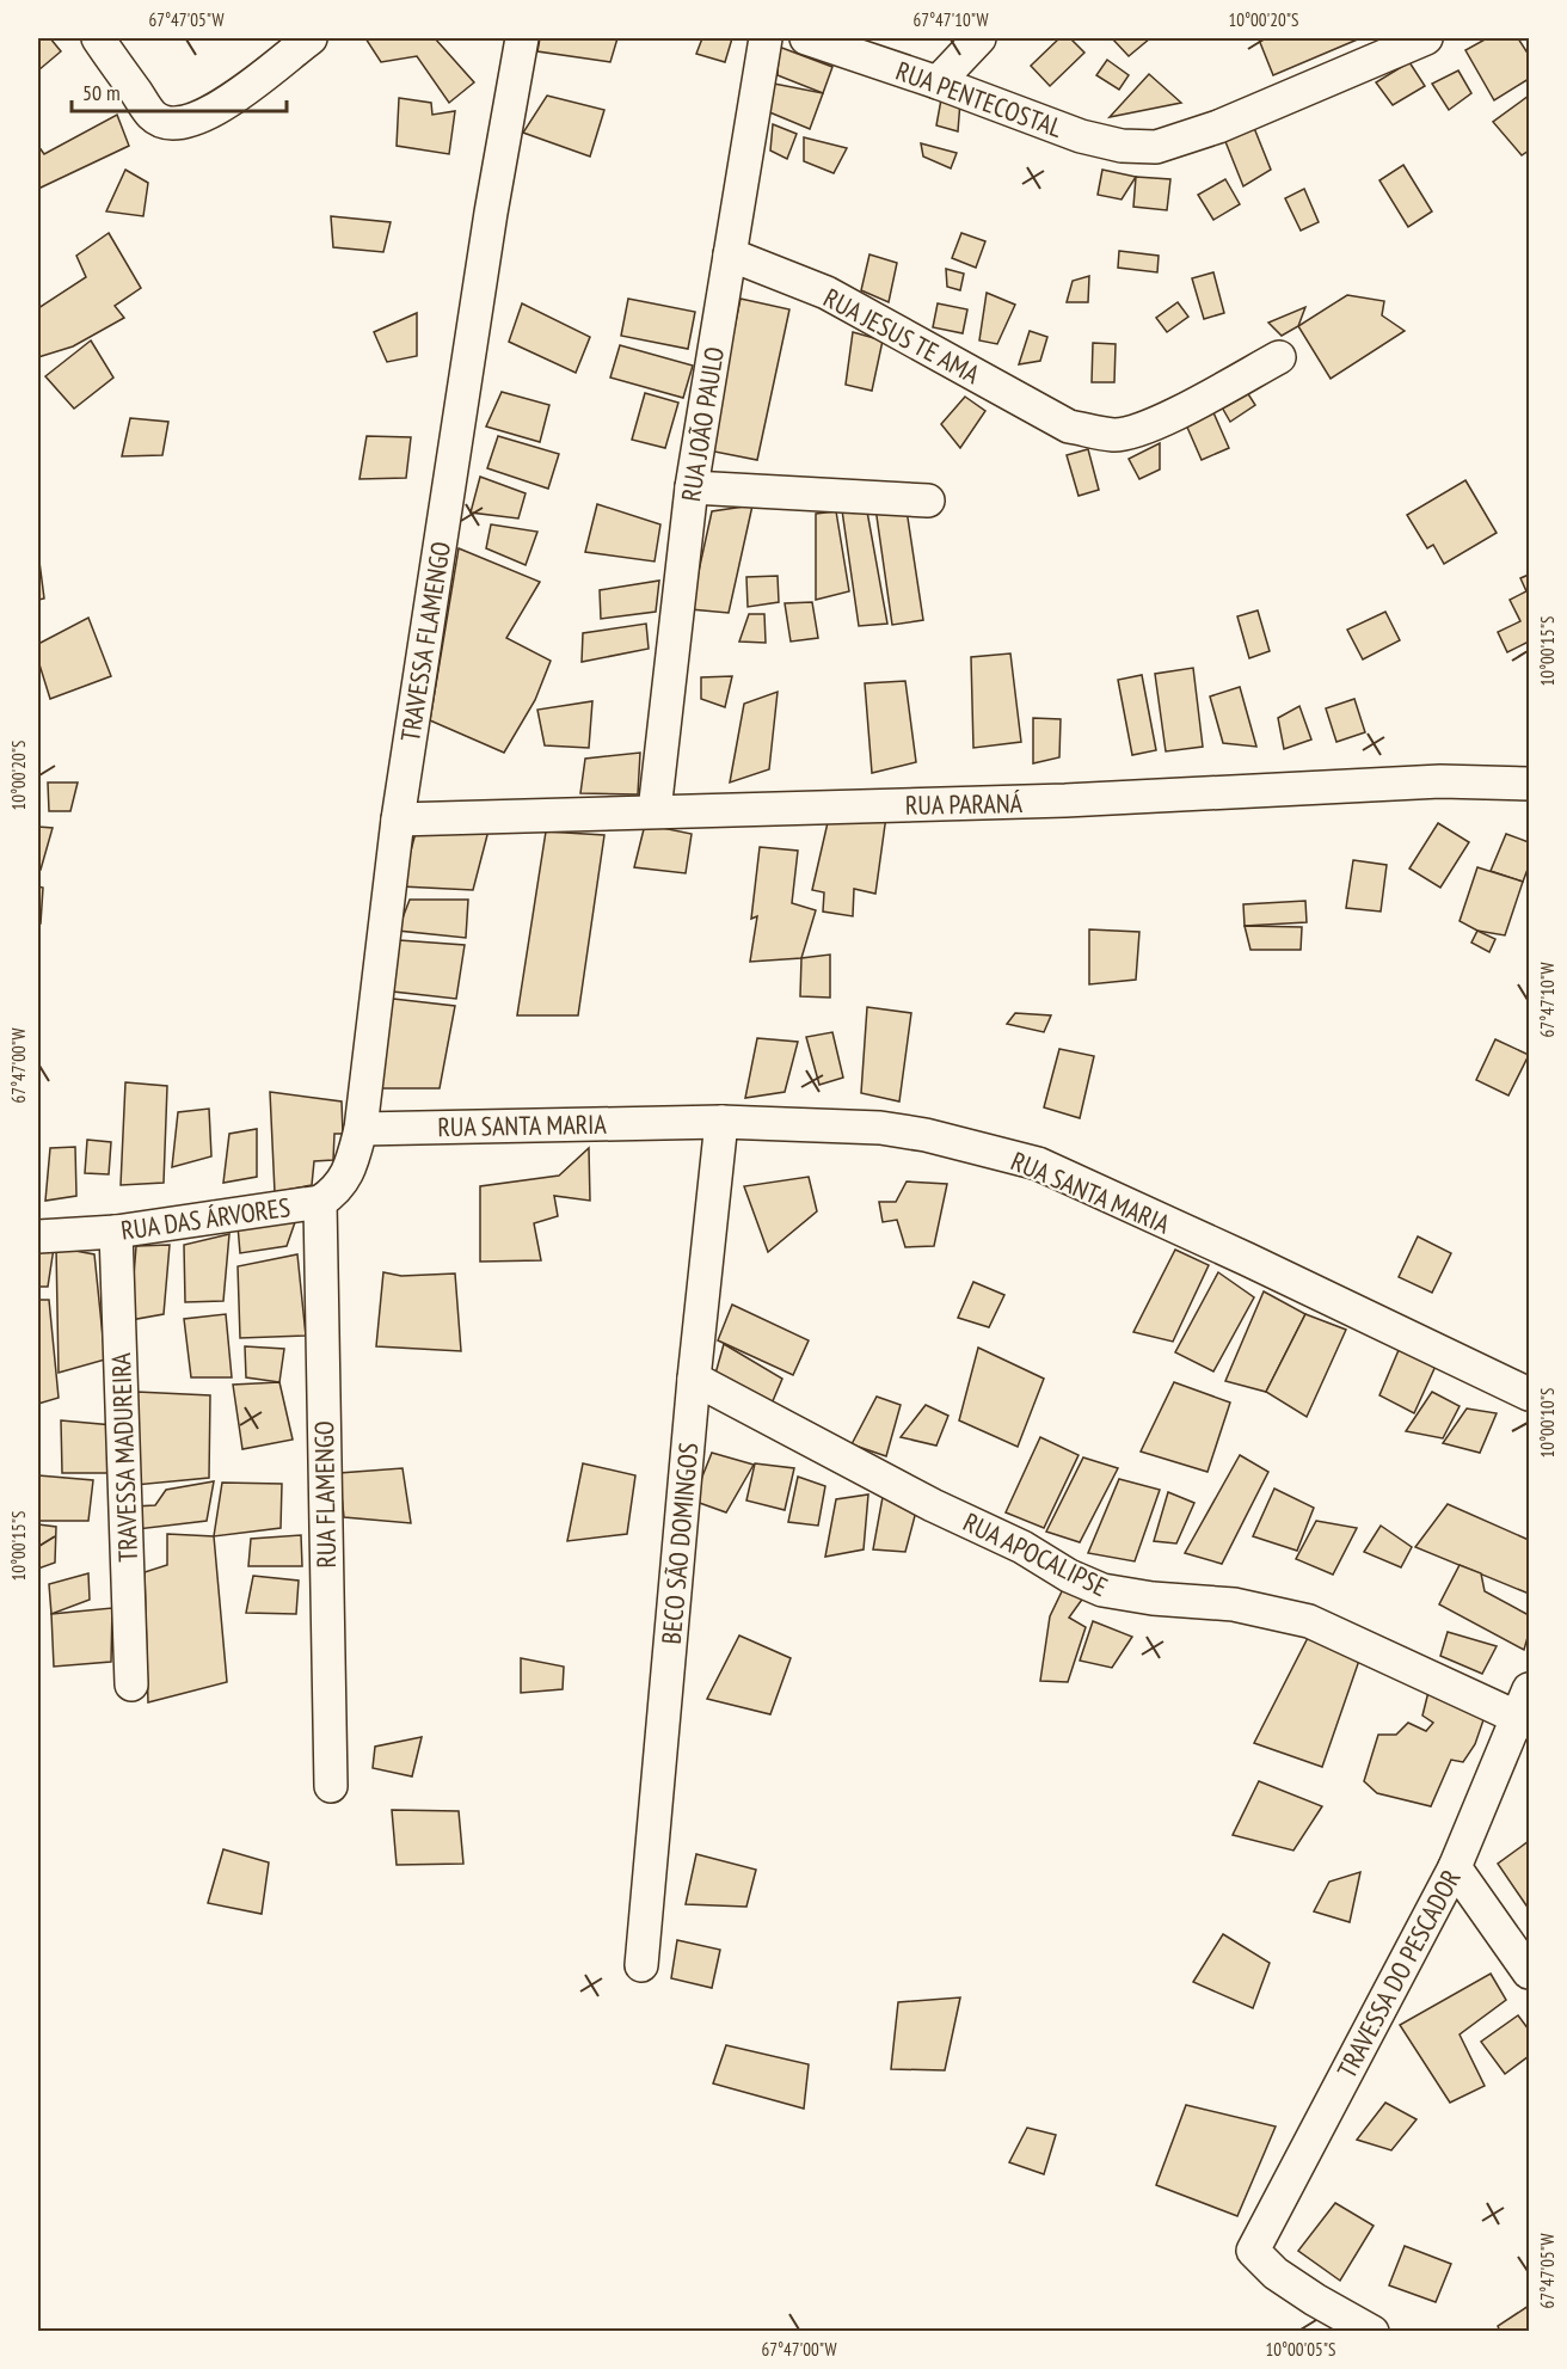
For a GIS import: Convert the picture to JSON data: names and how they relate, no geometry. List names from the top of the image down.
{
  "streets": {
    "street": [
      "RUA PENTECOSTAL",
      "RUA JESUS TE AMA",
      "RUA JOÃO PAULO",
      "TRAVESSA FLAMENGO",
      "RUA PARANÁ",
      "RUA SANTA MARIA",
      "RUA DAS ÁRVORES",
      "TRAVESSA MADUREIRA",
      "RUA FLAMENGO",
      "BECO SÃO DOMINGOS",
      "RUA APOCALIPSE",
      "TRAVESSA DO PESCADOR"
    ]
  },
  "crossings": [
    ["RUA JESUS TE AMA", "RUA JOÃO PAULO"],
    ["RUA JOÃO PAULO", "RUA PARANÁ"],
    ["TRAVESSA FLAMENGO", "RUA PARANÁ"],
    ["TRAVESSA FLAMENGO", "RUA SANTA MARIA"],
    ["TRAVESSA FLAMENGO", "RUA DAS ÁRVORES"],
    ["RUA SANTA MARIA", "BECO SÃO DOMINGOS"],
    ["RUA DAS ÁRVORES", "TRAVESSA MADUREIRA"],
    ["RUA DAS ÁRVORES", "RUA FLAMENGO"],
    ["BECO SÃO DOMINGOS", "RUA APOCALIPSE"],
    ["RUA APOCALIPSE", "TRAVESSA DO PESCADOR"]
  ],
  "scale_bar": "50 m",
  "coordinates": [
    "67°47'05\"W",
    "67°47'10\"W",
    "10°00'20\"S",
    "10°00'15\"S",
    "67°47'00\"W",
    "10°00'10\"S",
    "10°00'05\"S"
  ]
}
